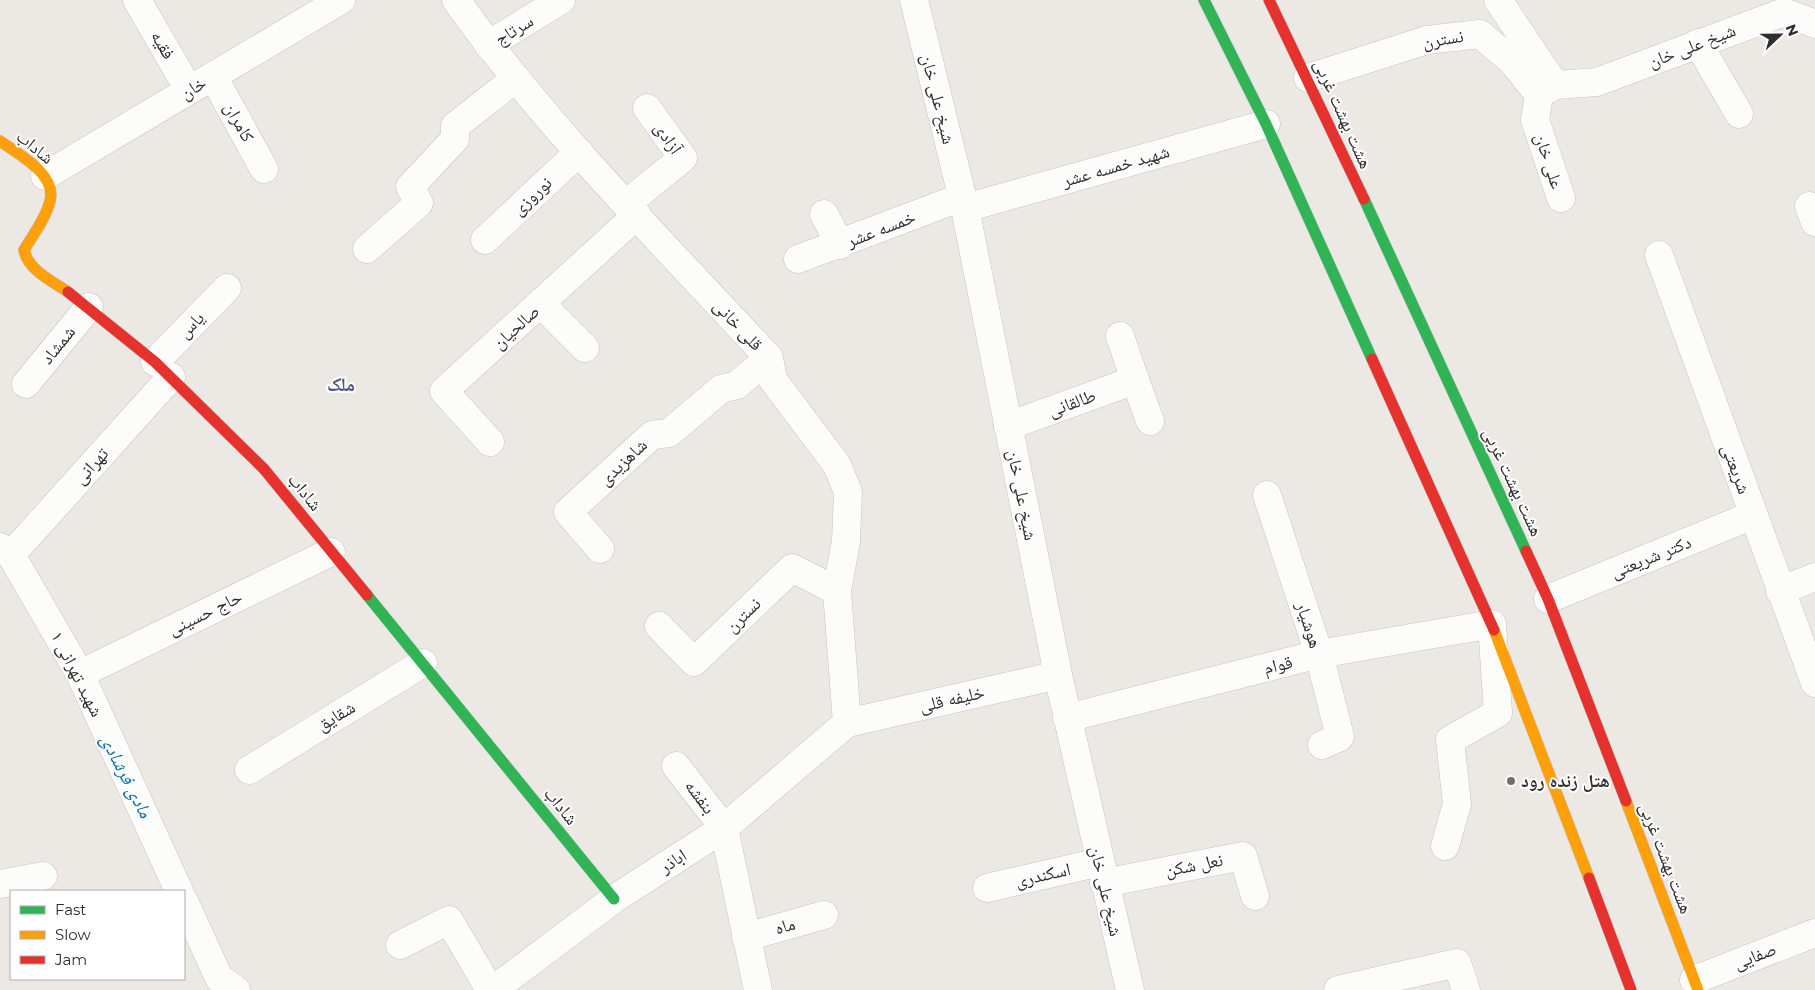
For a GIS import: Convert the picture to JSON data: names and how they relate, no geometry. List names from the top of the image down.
{
  "streets": {
    "main road": ["هشت بهشت غربی", "شاداب"],
    "street": [
      "سرتاج",
      "نسترن",
      "فقیه",
      "شیخ علی خان",
      "خان",
      "کامران",
      "آزادی",
      "علی خان",
      "شهید خمسه عشر",
      "نوروزی",
      "خمسه عشر",
      "یاس",
      "قلی خانی",
      "صالحیان",
      "شمشاد",
      "طالقانی",
      "شاهزیدی",
      "تهرانی",
      "شریعتی",
      "دکتر شریعتی",
      "حاج حسینی",
      "هوشیار",
      "قوام",
      "شهید تهرانی ۱",
      "خلیفه قلی",
      "شقایق",
      "بنفشه",
      "اباذر",
      "نعل شکن",
      "اسکندری",
      "ماه",
      "صفایی"
    ]
  },
  "crossings": [
    ["سرتاج", "قلی خانی"],
    ["نسترن", "شیخ علی خان"],
    ["نسترن", "هشت بهشت غربی"],
    ["نسترن", "علی خان"],
    ["نسترن", "قلی خانی"],
    ["فقیه", "خان"],
    ["شیخ علی خان", "علی خان"],
    ["شیخ علی خان", "شهید خمسه عشر"],
    ["شیخ علی خان", "خمسه عشر"],
    ["شیخ علی خان", "طالقانی"],
    ["شیخ علی خان", "قوام"],
    ["شیخ علی خان", "خلیفه قلی"],
    ["شیخ علی خان", "نعل شکن"],
    ["شیخ علی خان", "اسکندری"],
    ["خان", "کامران"],
    ["خان", "شاداب"],
    ["هشت بهشت غربی", "دکتر شریعتی"],
    ["هشت بهشت غربی", "صفایی"],
    ["آزادی", "قلی خانی"],
    ["آزادی", "صالحیان"],
    ["شاداب", "یاس"],
    ["شاداب", "شمشاد"],
    ["شاداب", "تهرانی"],
    ["شاداب", "حاج حسینی"],
    ["شاداب", "شقایق"],
    ["شاداب", "اباذر"],
    ["شهید خمسه عشر", "خمسه عشر"],
    ["نوروزی", "قلی خانی"],
    ["یاس", "تهرانی"],
    ["قلی خانی", "صالحیان"],
    ["قلی خانی", "شاهزیدی"],
    ["قلی خانی", "خلیفه قلی"],
    ["قلی خانی", "اباذر"],
    ["تهرانی", "شهید تهرانی ۱"],
    ["شریعتی", "دکتر شریعتی"],
    ["حاج حسینی", "شهید تهرانی ۱"],
    ["هوشیار", "قوام"],
    ["خلیفه قلی", "اباذر"],
    ["بنفشه", "اباذر"],
    ["نعل شکن", "اسکندری"]
  ],
  "districts": ["ملک"],
  "water": ["مادی فرشادی"],
  "places": ["هتل زنده رود"],
  "legend": ["Fast", "Slow", "Jam"],
  "north": "right"
}
